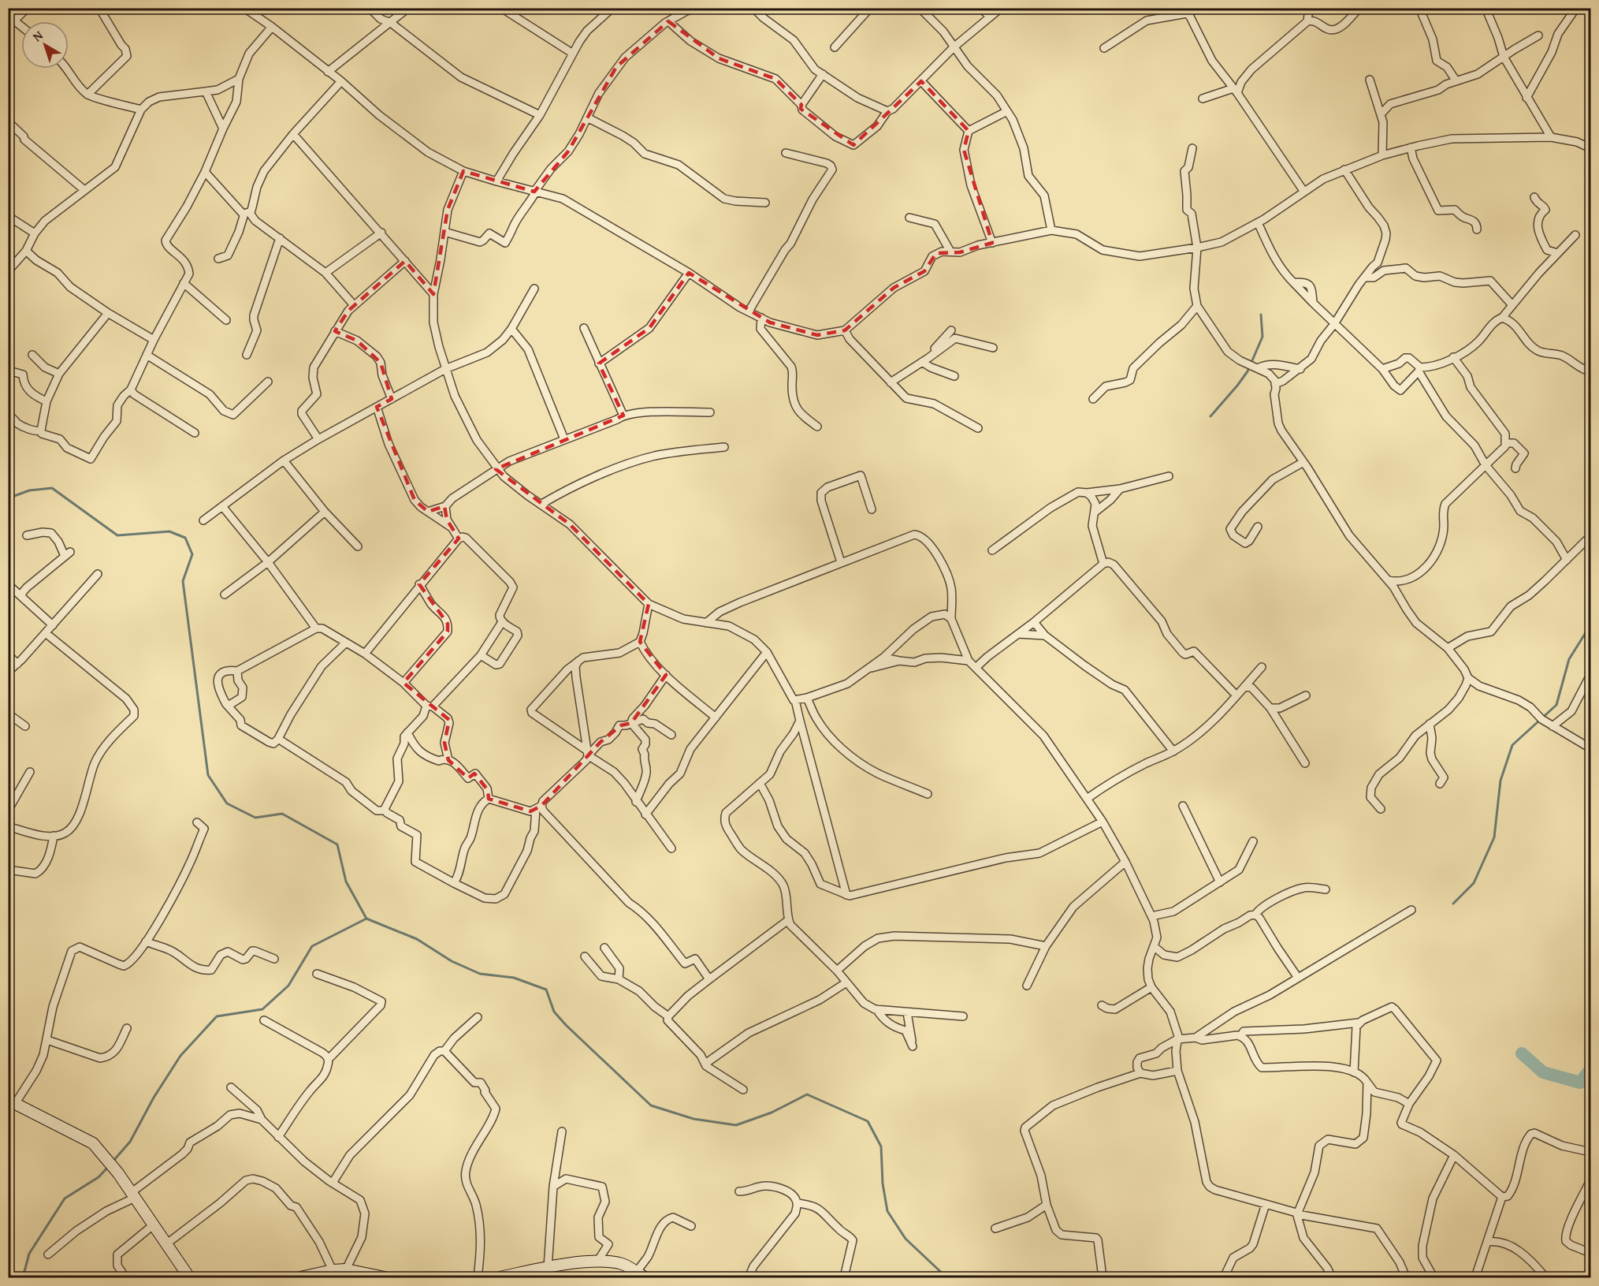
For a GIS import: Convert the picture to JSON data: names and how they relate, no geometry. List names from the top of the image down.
{
  "north": "top left"
}
